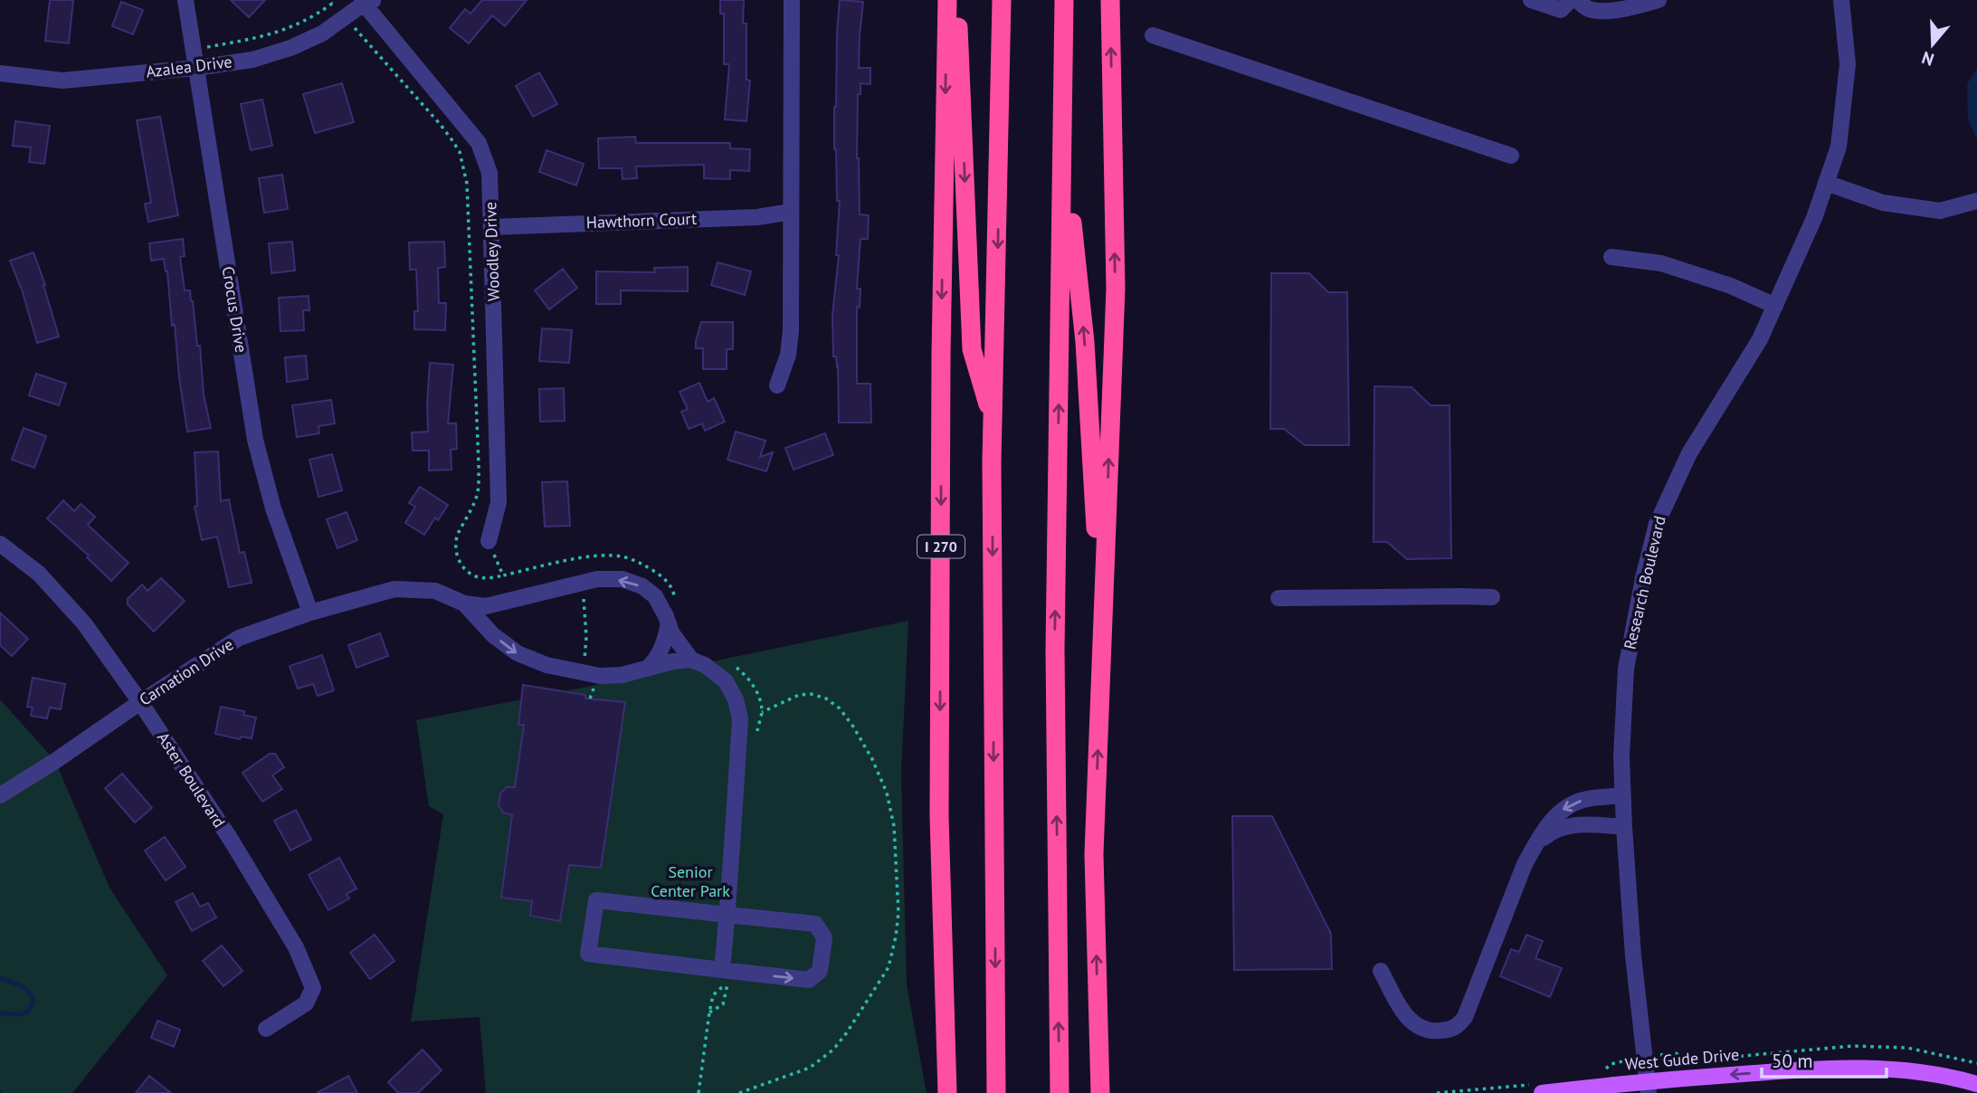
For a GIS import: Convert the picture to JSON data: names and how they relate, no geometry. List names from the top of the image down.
{
  "streets": {
    "highway": ["I 270"],
    "main road": ["West Gude Drive"],
    "street": [
      "Azalea Drive",
      "Hawthorn Court",
      "Woodley Drive",
      "Crocus Drive",
      "Research Boulevard",
      "Carnation Drive",
      "Aster Boulevard"
    ]
  },
  "crossings": [
    ["Azalea Drive", "Woodley Drive"],
    ["Azalea Drive", "Crocus Drive"],
    ["Hawthorn Court", "Woodley Drive"],
    ["Crocus Drive", "Carnation Drive"],
    ["Research Boulevard", "West Gude Drive"],
    ["Carnation Drive", "Aster Boulevard"]
  ],
  "one_way": ["West Gude Drive"],
  "parks": ["Senior Center Park"],
  "scale_bar": "50 m",
  "north": "bottom"
}
